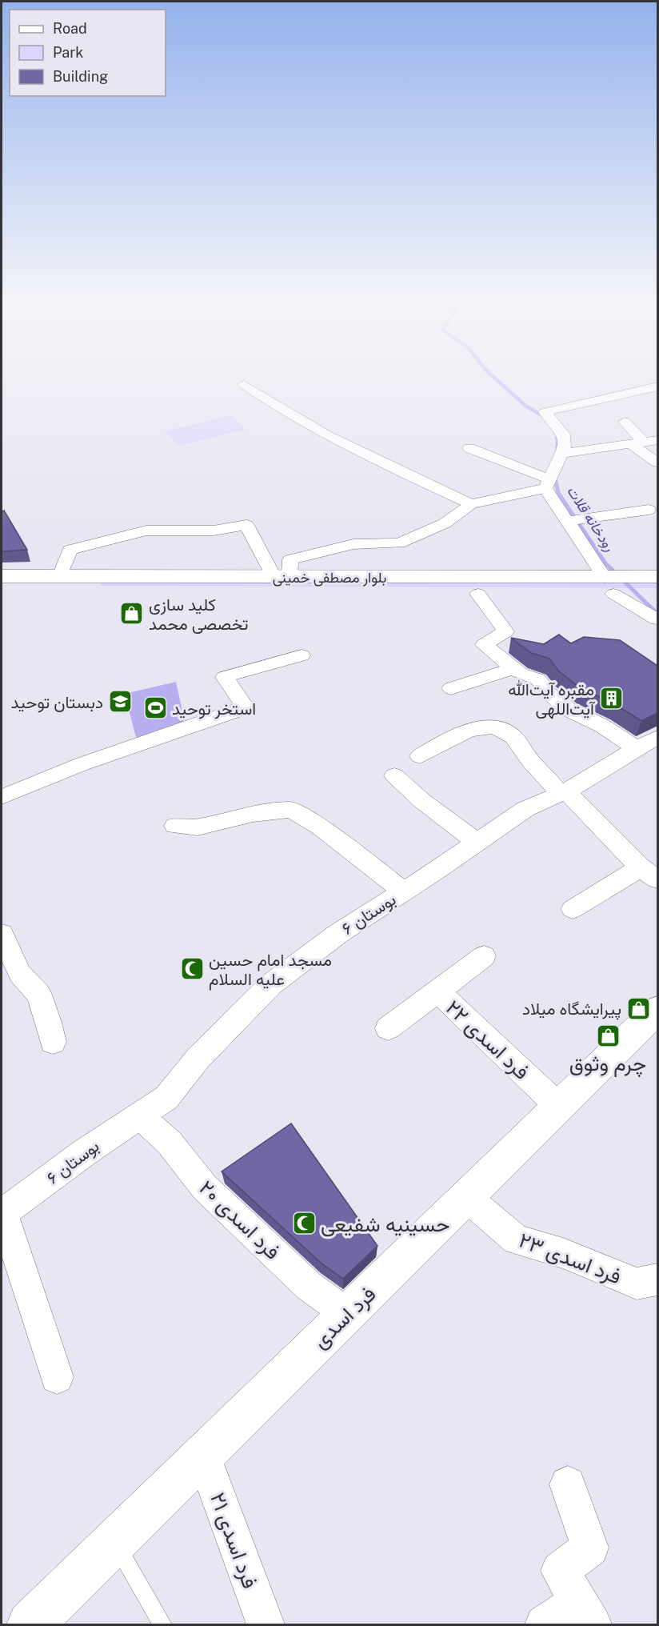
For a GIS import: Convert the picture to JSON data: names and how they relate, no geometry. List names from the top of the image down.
{
  "streets": {
    "main road": ["بلوار مصطفی خمینی", "فرد اسدی"],
    "street": [
      "بوستان ۶",
      "فرد اسدی ۲۲",
      "فرد اسدی ۲۰",
      "فرد اسدی ۲۳",
      "فرد اسدی ۲۱"
    ]
  },
  "crossings": [
    ["بوستان ۶", "فرد اسدی ۲۰"],
    ["فرد اسدی ۲۲", "فرد اسدی"],
    ["فرد اسدی ۲۰", "فرد اسدی"],
    ["فرد اسدی ۲۳", "فرد اسدی"],
    ["فرد اسدی", "فرد اسدی ۲۱"]
  ],
  "water": ["رودخانه قلات"],
  "places": {
    "shop": ["کلید سازی تخصصی محمد", "پیرایشگاه میلاد", "چرم وثوق"],
    "building": ["مقبره آیت‌الله آیت‌اللهی"],
    "school or university": ["دبستان توحید"],
    "sports": ["استخر توحید"],
    "mosque": ["مسجد امام حسین علیه السلام", "حسینیه شفیعی"]
  },
  "legend": ["Road", "Park", "Building"]
}
